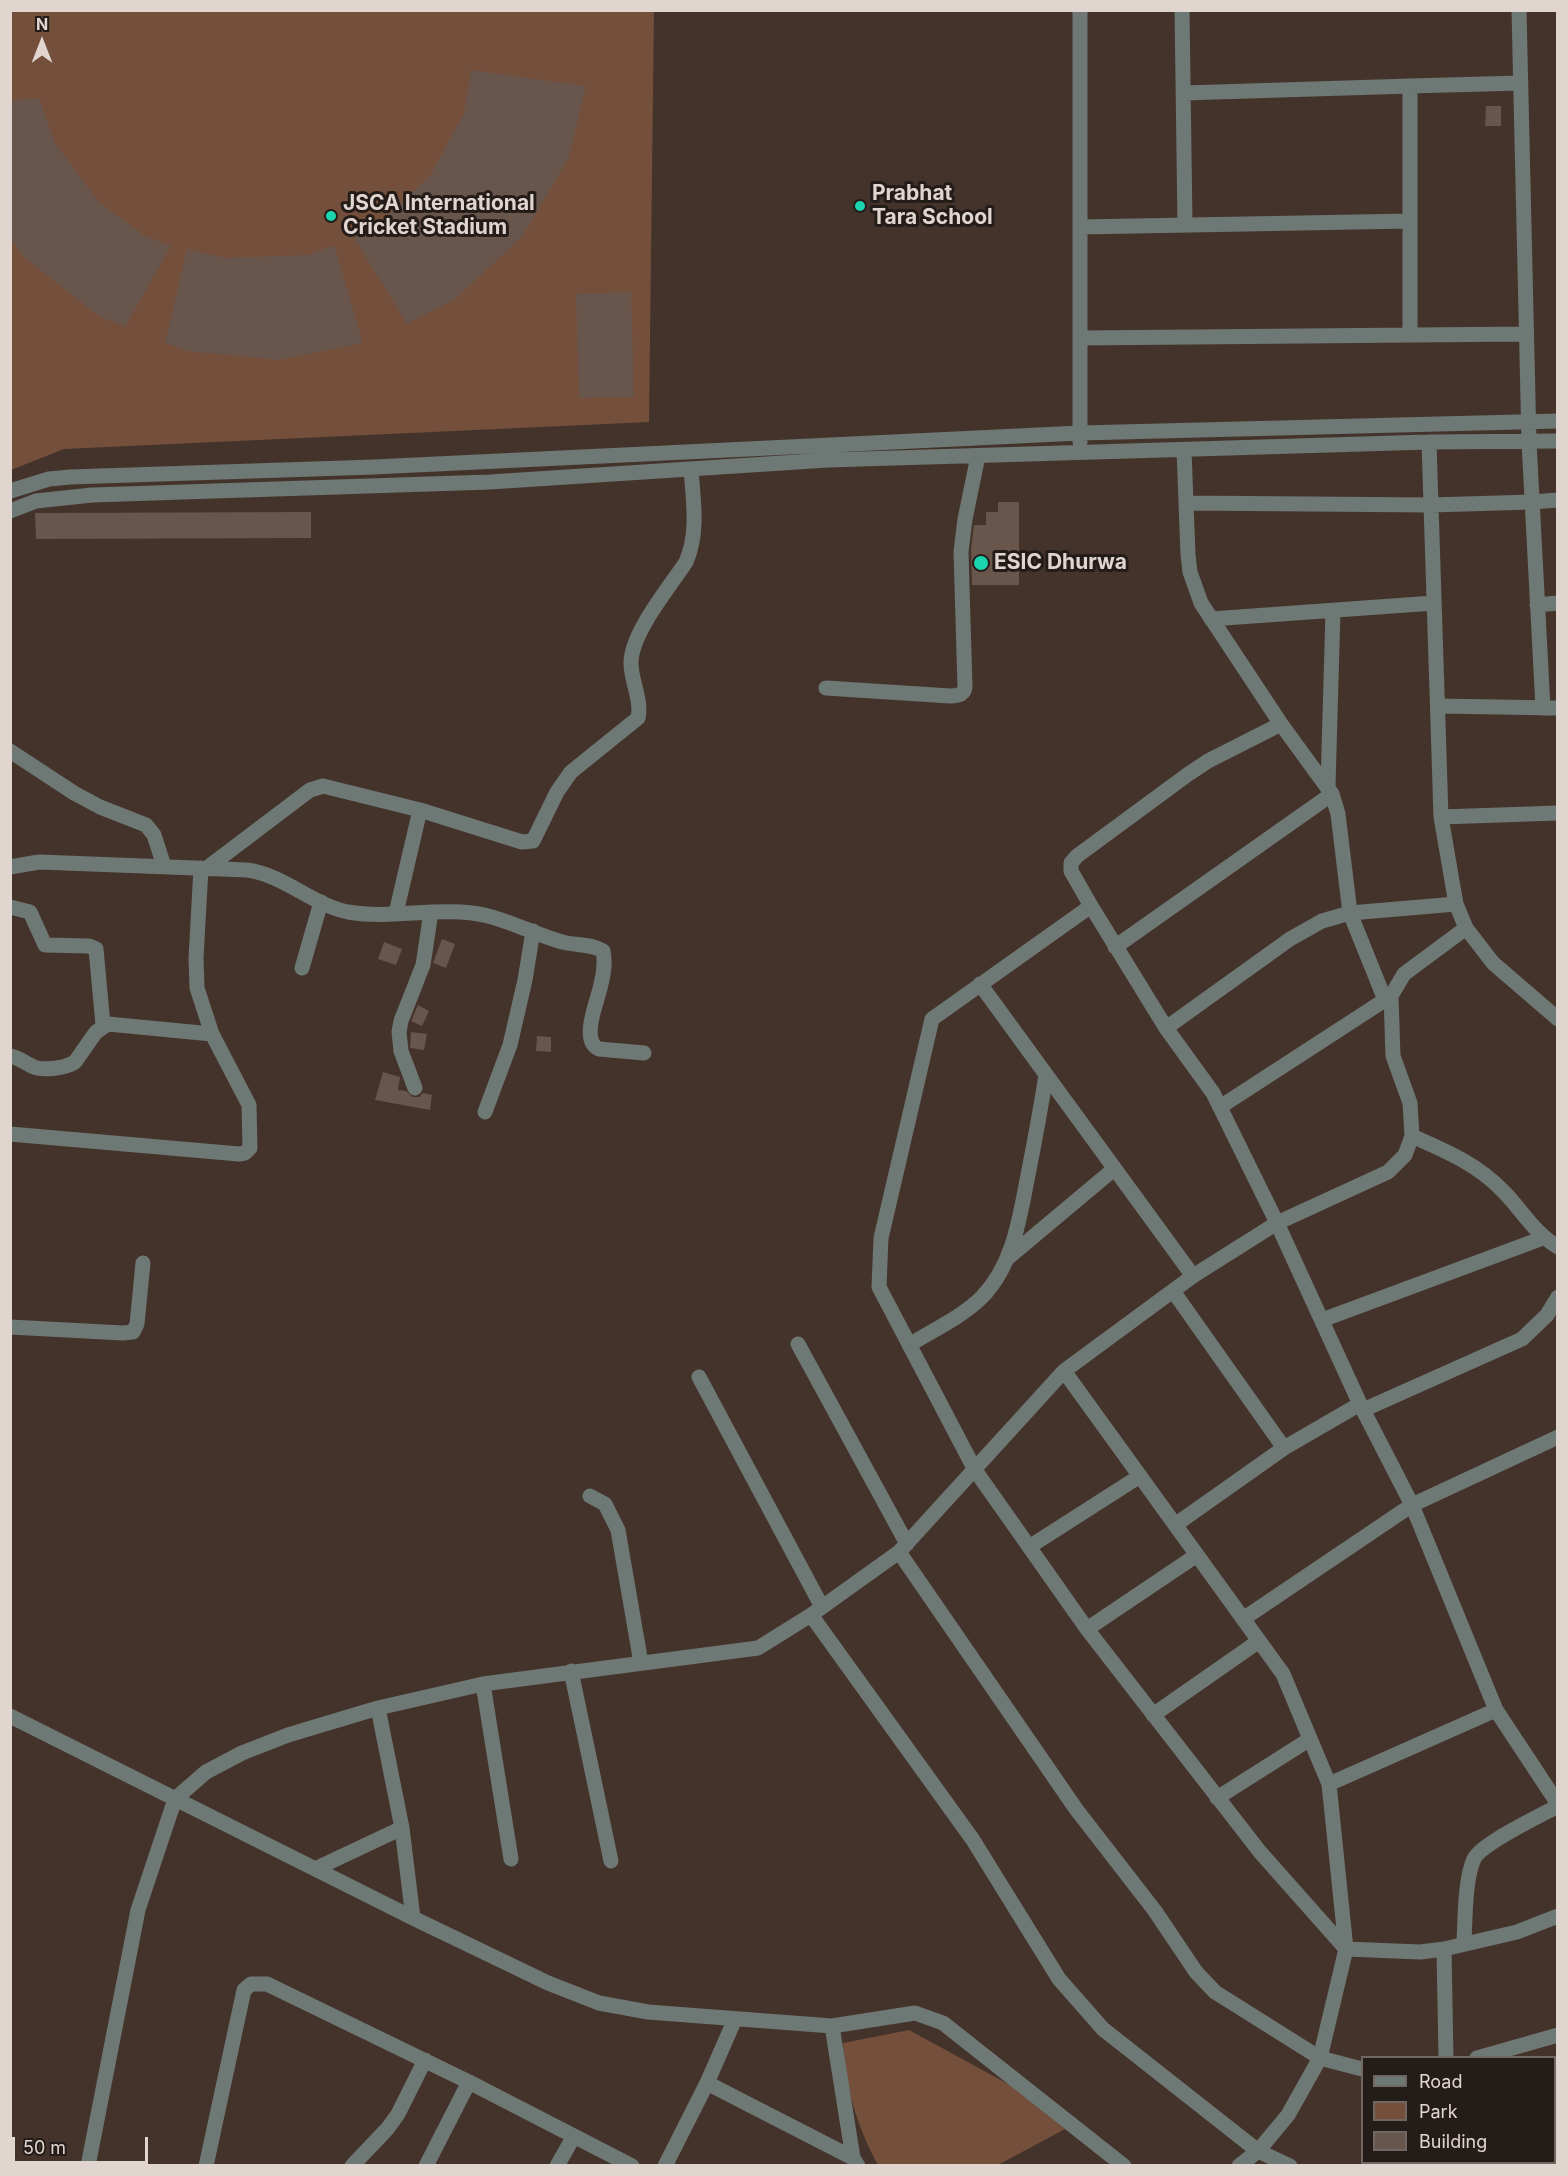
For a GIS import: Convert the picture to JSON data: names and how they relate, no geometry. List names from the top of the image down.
{
  "places": ["Prabhat Tara School", "JSCA International Cricket Stadium", "ESIC Dhurwa"],
  "legend": ["Road", "Park", "Building"],
  "scale_bar": "50 m",
  "north": "top"
}
